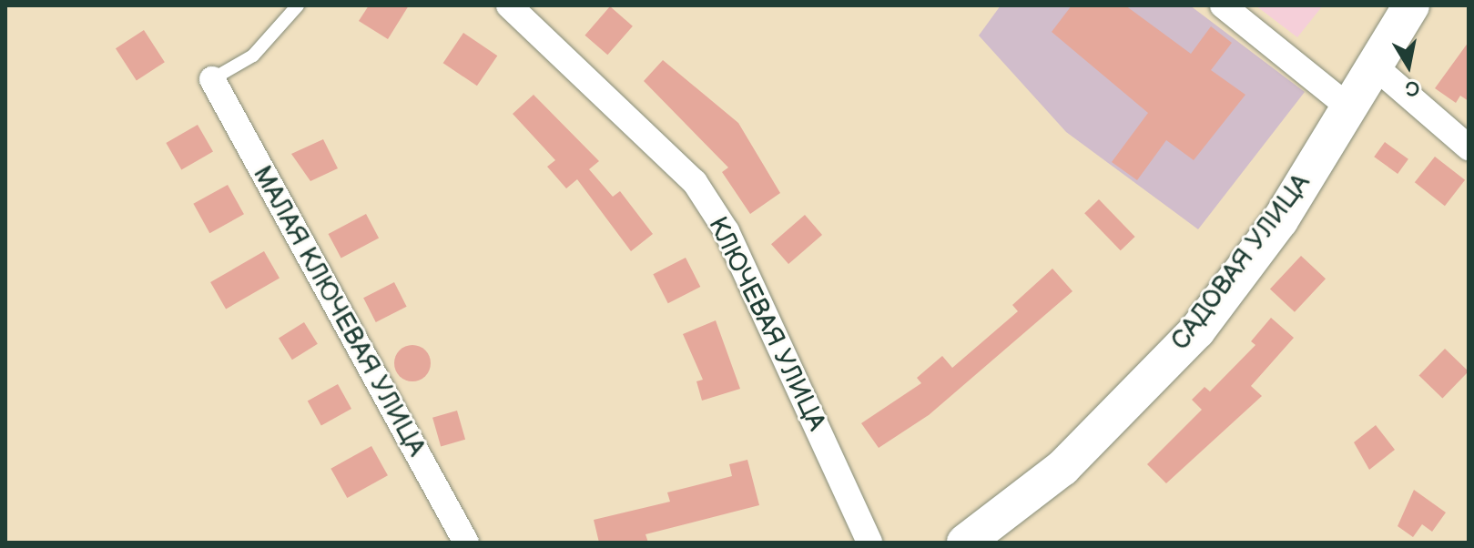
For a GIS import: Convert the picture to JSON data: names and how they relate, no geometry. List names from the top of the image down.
{
  "streets": {
    "main road": ["САДОВАЯ УЛИЦА"],
    "street": ["МАЛАЯ КЛЮЧЕВАЯ УЛИЦА", "КЛЮЧЕВАЯ УЛИЦА"]
  },
  "north": "bottom"
}
